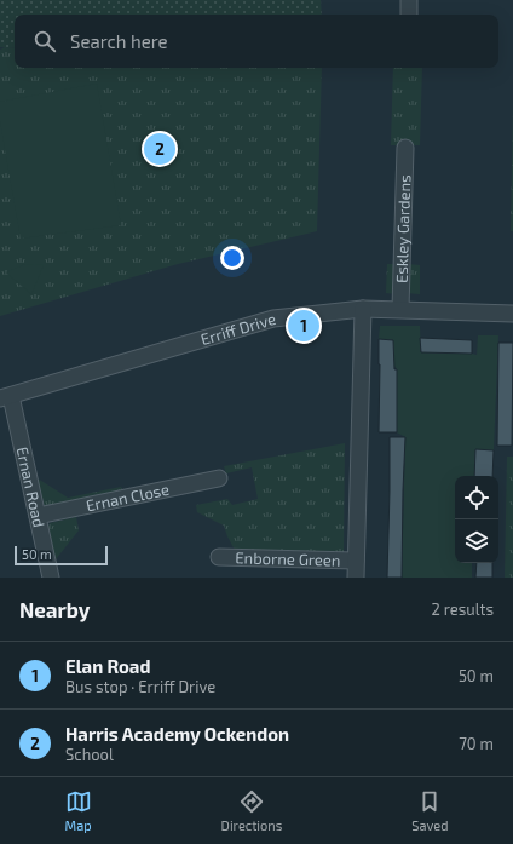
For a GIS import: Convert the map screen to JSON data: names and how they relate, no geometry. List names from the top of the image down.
{
  "streets": {
    "street": [
      "Eskley Gardens",
      "Erriff Drive",
      "Ernan Road",
      "Ernan Close",
      "Enborne Green"
    ]
  },
  "crossings": [
    ["Eskley Gardens", "Erriff Drive"],
    ["Erriff Drive", "Ernan Road"],
    ["Ernan Road", "Ernan Close"]
  ],
  "scale_bar": "50 m",
  "page": {
    "search": "Search here",
    "pins": ["2", "1"],
    "scale": "50 m",
    "heading": ["Nearby", "2 results"],
    "list": [
      {
        "mark": "1",
        "name": "Elan Road",
        "note": "Bus stop · Erriff Drive",
        "value": "50 m"
      },
      {
        "mark": "2",
        "name": "Harris Academy Ockendon",
        "note": "School",
        "value": "70 m"
      }
    ],
    "nav": ["Map", "Directions", "Saved"]
  }
}
